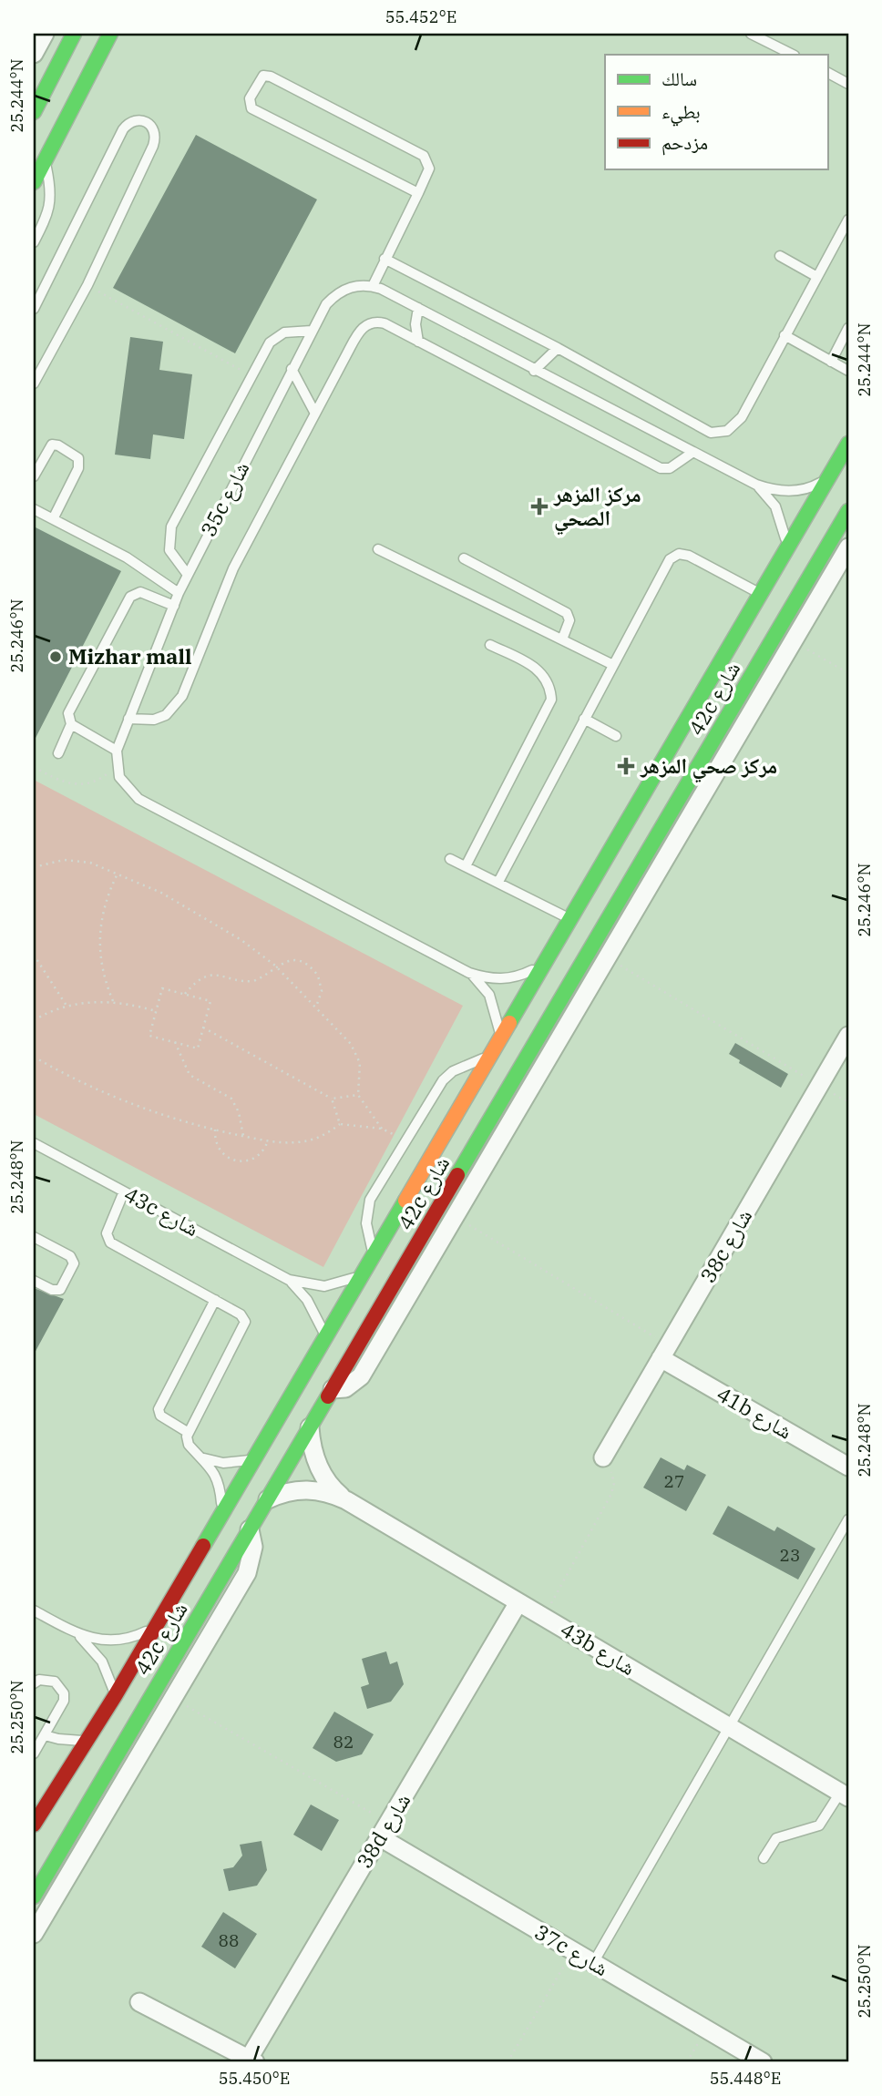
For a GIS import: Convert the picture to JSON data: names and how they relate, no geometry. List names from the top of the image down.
{
  "streets": {
    "street": [
      "42c شارع",
      "38c شارع",
      "41b شارع",
      "43b شارع",
      "38d شارع",
      "37c شارع"
    ],
    "lane": ["35c شارع", "43c شارع"]
  },
  "crossings": [
    ["42c شارع", "43c شارع"],
    ["42c شارع", "43b شارع"],
    ["38c شارع", "41b شارع"],
    ["43b شارع", "38d شارع"],
    ["38d شارع", "37c شارع"]
  ],
  "places": {
    "health": ["مركز المزهر الصحي", "مركز صحي المزهر"],
    "other": ["Mizhar mall"]
  },
  "house_numbers": [
    "27",
    "23",
    "82",
    "88"
  ],
  "legend": ["سالك", "بطيء", "مزدحم"],
  "coordinates": [
    "55.452°E",
    "25.244°N",
    "25.246°N",
    "25.248°N",
    "25.250°N",
    "55.450°E",
    "55.448°E"
  ]
}
